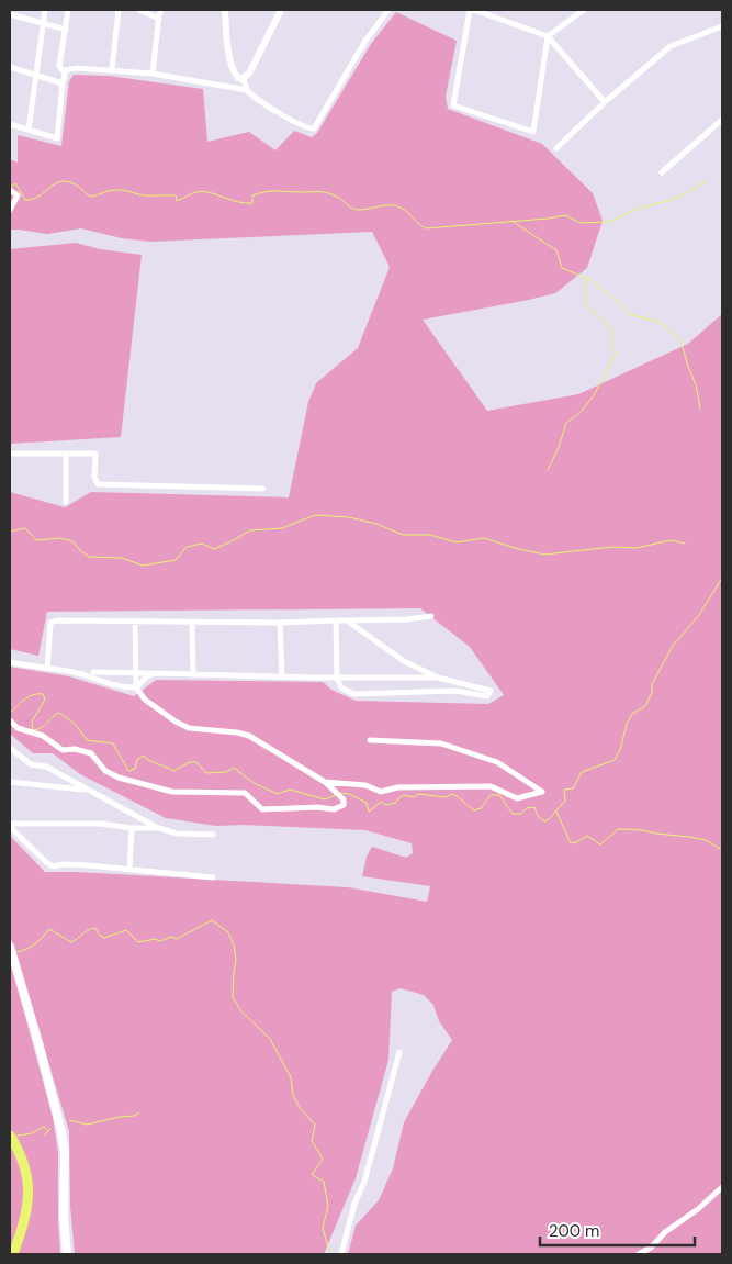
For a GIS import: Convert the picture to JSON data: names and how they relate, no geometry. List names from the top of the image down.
{
  "scale_bar": "200 m"
}
